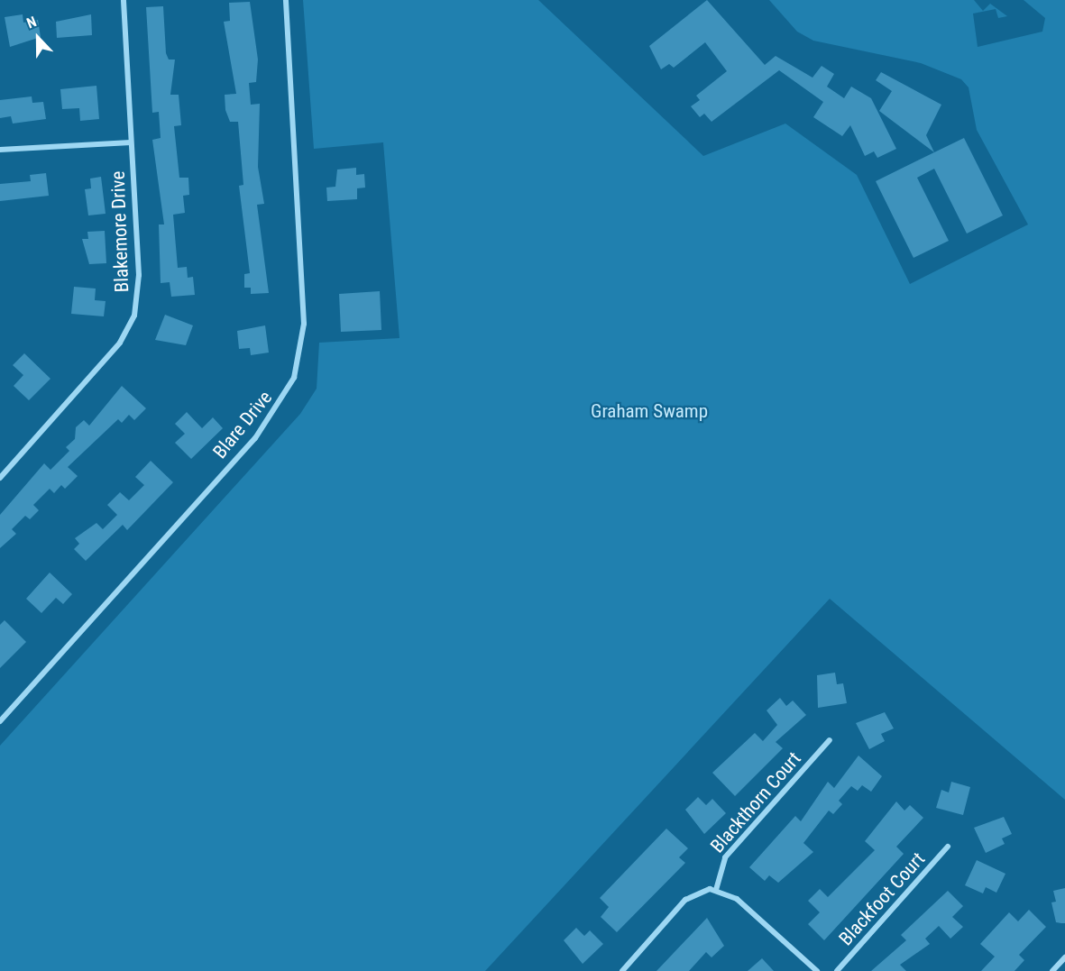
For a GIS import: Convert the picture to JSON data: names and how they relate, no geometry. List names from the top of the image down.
{
  "streets": {
    "street": [
      "Blakemore Drive",
      "Blare Drive",
      "Blackthorn Court",
      "Blackfoot Court"
    ]
  },
  "parks": ["Graham Swamp"],
  "north": "top"
}
